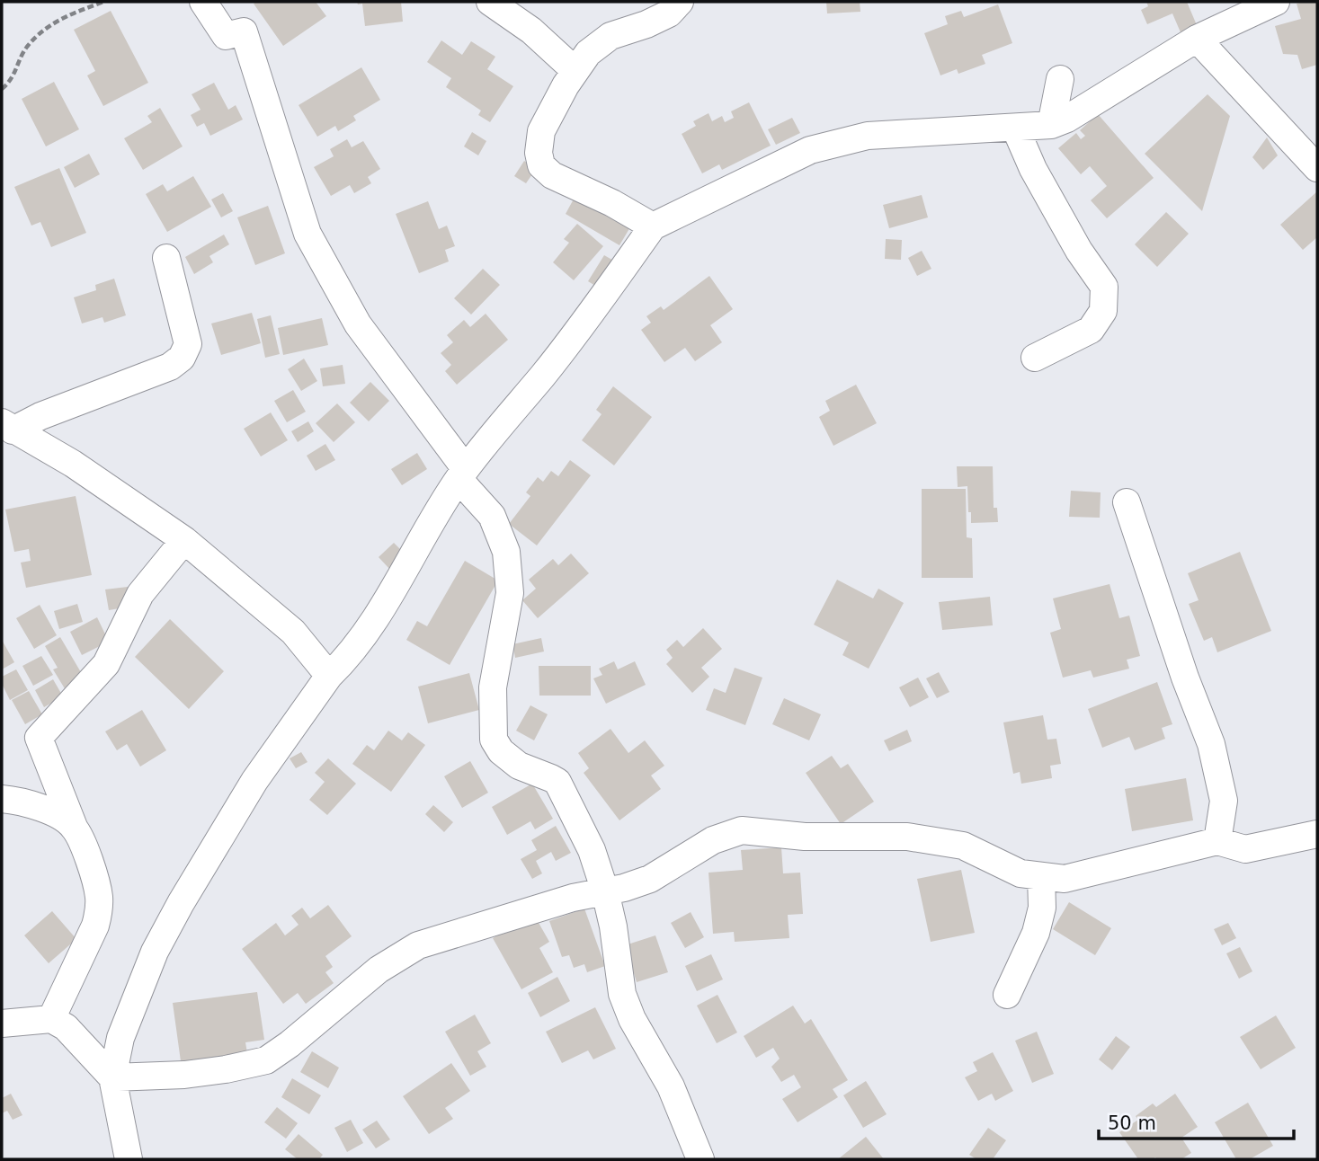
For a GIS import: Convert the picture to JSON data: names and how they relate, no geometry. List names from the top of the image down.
{
  "scale_bar": "50 m"
}
